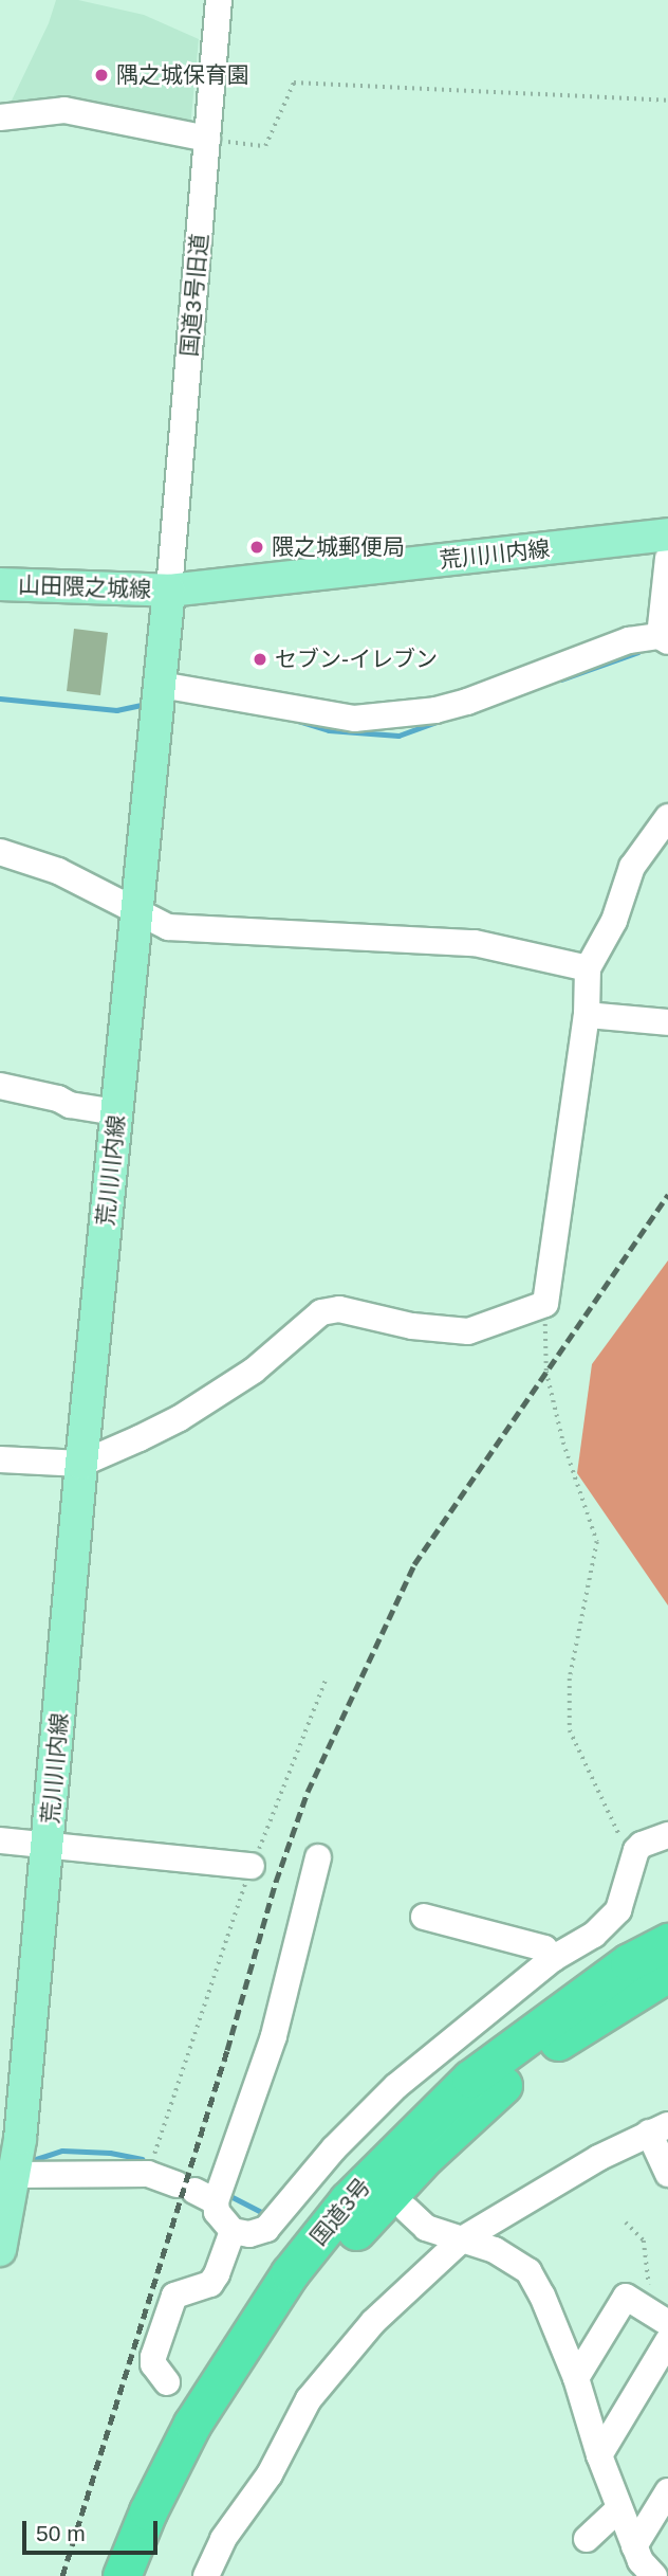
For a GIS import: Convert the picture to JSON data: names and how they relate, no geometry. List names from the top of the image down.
{
  "streets": {
    "highway": ["国道3号"],
    "main road": ["荒川川内線", "山田隈之城線"],
    "street": ["国道3号旧道"]
  },
  "crossings": [
    ["国道3号旧道", "荒川川内線"],
    ["国道3号旧道", "山田隈之城線"],
    ["荒川川内線", "山田隈之城線"]
  ],
  "places": ["隅之城保育園", "隈之城郵便局", "セブン-イレブン"],
  "scale_bar": "50 m"
}
